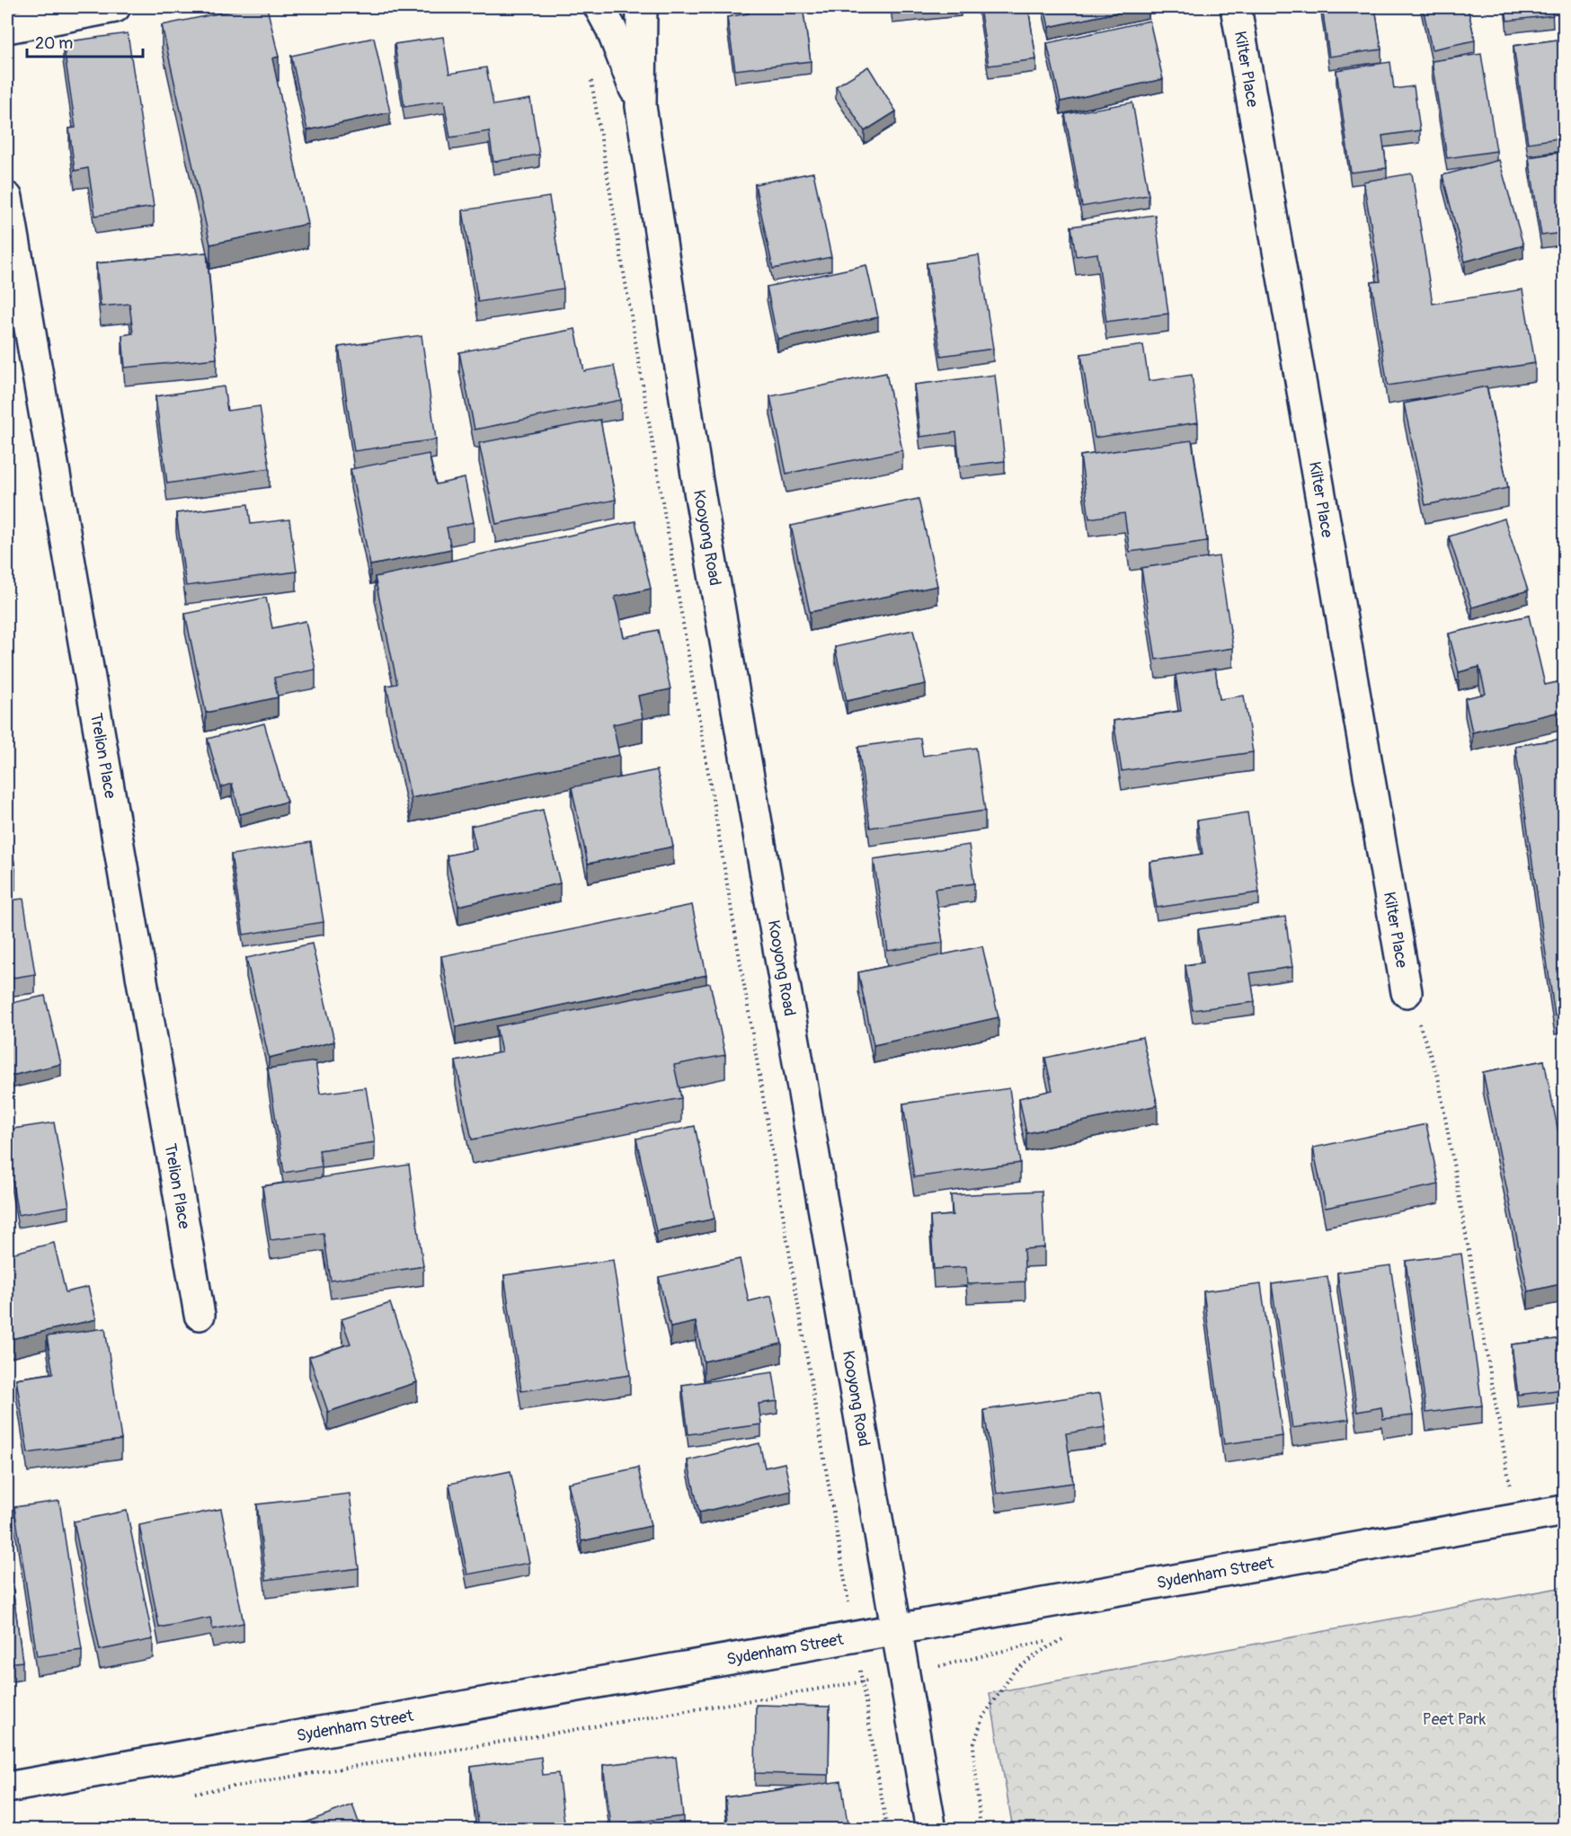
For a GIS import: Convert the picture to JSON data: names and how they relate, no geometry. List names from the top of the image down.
{
  "streets": {
    "street": [
      "Kilter Place",
      "Kooyong Road",
      "Trelion Place",
      "Sydenham Street"
    ]
  },
  "crossings": [
    ["Kooyong Road", "Sydenham Street"]
  ],
  "parks": ["Peet Park"],
  "scale_bar": "20 m"
}
